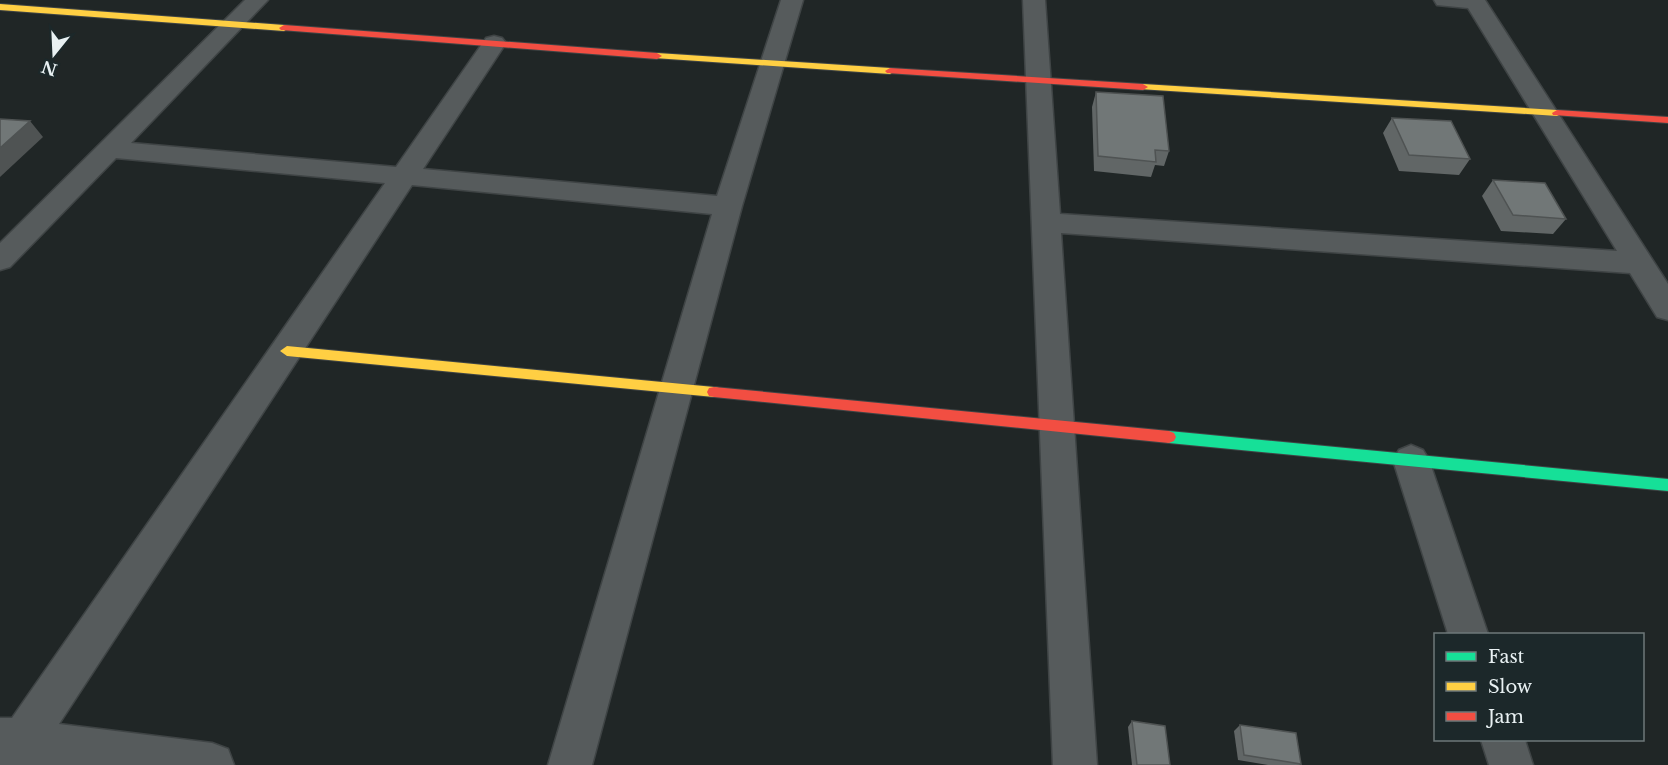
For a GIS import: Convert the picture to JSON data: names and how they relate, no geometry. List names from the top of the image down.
{
  "legend": ["Fast", "Slow", "Jam"],
  "north": "bottom"
}
